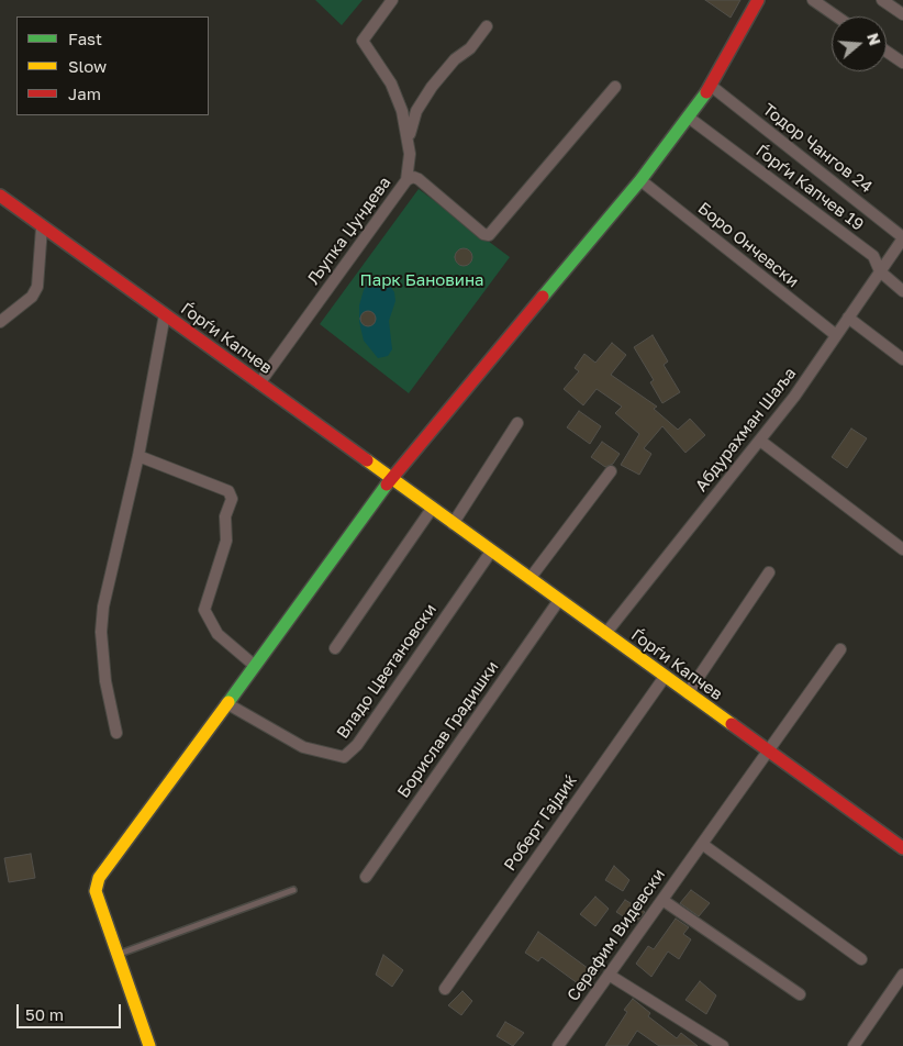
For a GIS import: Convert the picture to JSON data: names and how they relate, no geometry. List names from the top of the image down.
{
  "streets": {
    "street": [
      "Тодор Чангов 24",
      "Ѓорѓи Капчев 19",
      "Љупка Џундева",
      "Боро Ончевски",
      "Ѓорѓи Капчев",
      "Абдурахман Шаља",
      "Владо Цветановски",
      "Борислав Градишки",
      "Роберт Гајдиќ",
      "Серафим Видевски"
    ]
  },
  "crossings": [
    ["Тодор Чангов 24", "Абдурахман Шаља"],
    ["Ѓорѓи Капчев 19", "Абдурахман Шаља"],
    ["Љупка Џундева", "Ѓорѓи Капчев"],
    ["Боро Ончевски", "Абдурахман Шаља"],
    ["Ѓорѓи Капчев", "Абдурахман Шаља"],
    ["Ѓорѓи Капчев", "Владо Цветановски"],
    ["Ѓорѓи Капчев", "Борислав Градишки"],
    ["Ѓорѓи Капчев", "Роберт Гајдиќ"],
    ["Ѓорѓи Капчев", "Серафим Видевски"]
  ],
  "parks": ["Парк Бановина"],
  "legend": ["Fast", "Slow", "Jam"],
  "scale_bar": "50 m",
  "north": "right"
}
